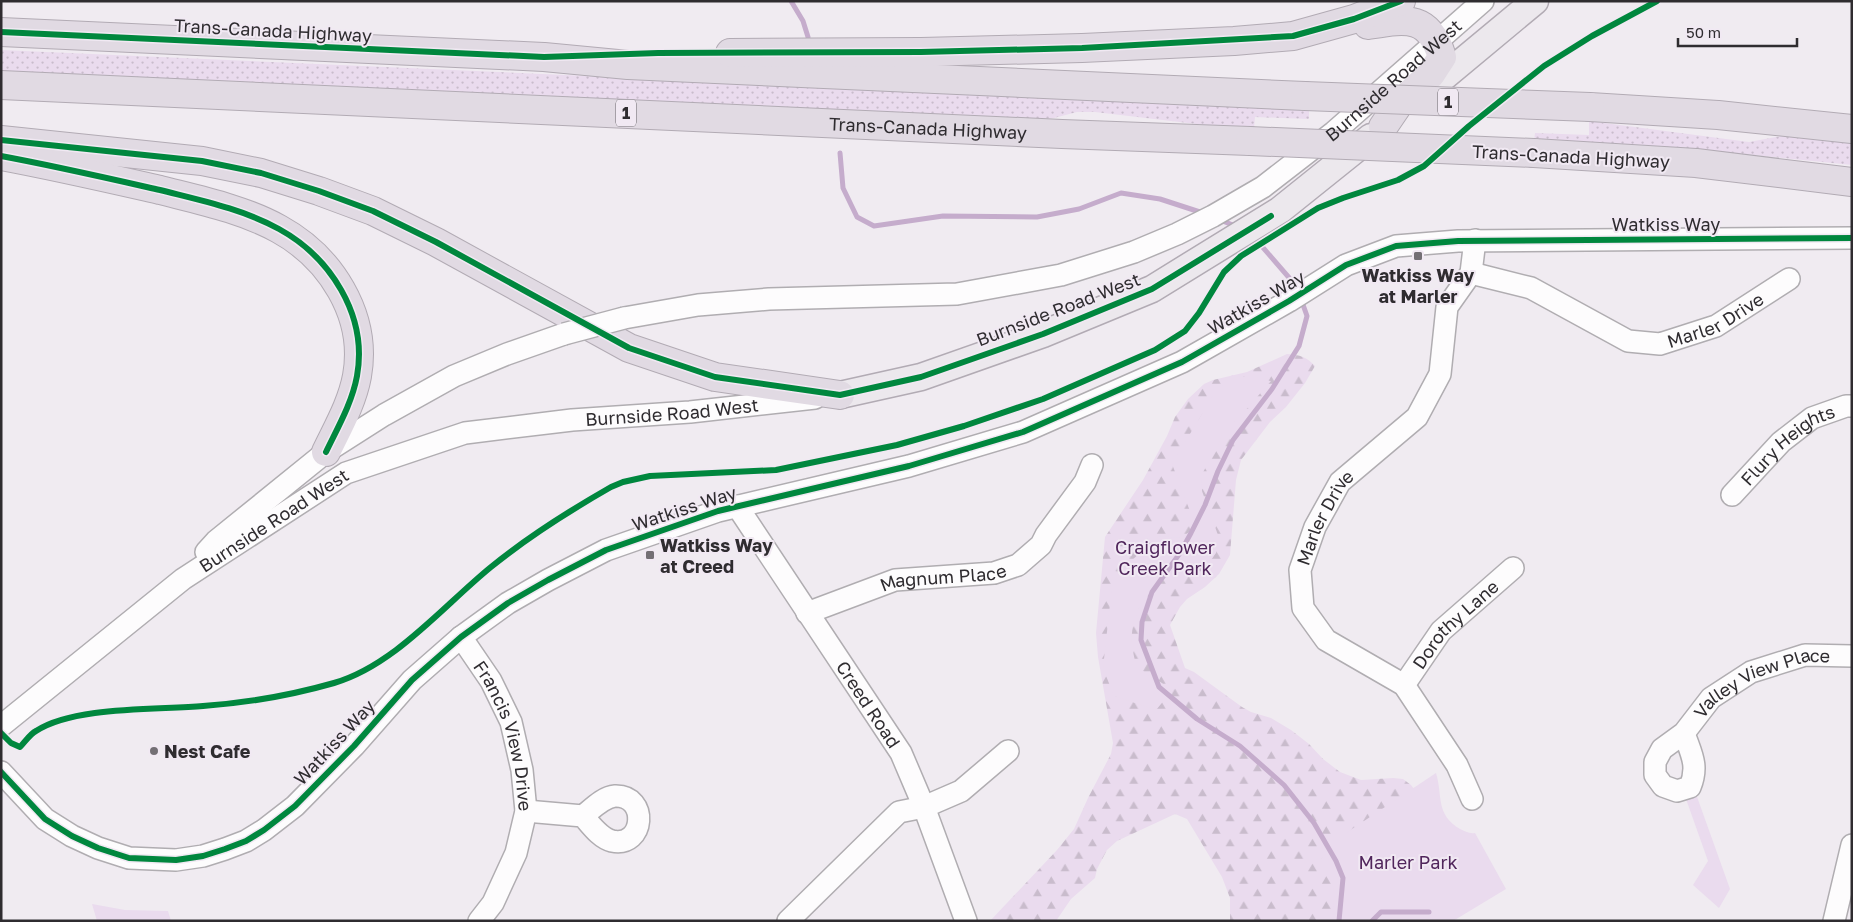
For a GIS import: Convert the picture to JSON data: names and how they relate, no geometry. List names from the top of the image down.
{
  "streets": {
    "highway": ["Trans-Canada Highway", "1"],
    "main road": ["Burnside Road West"],
    "street": [
      "Watkiss Way",
      "Marler Drive",
      "Flury Heights",
      "Magnum Place",
      "Dorothy Lane",
      "Valley View Place",
      "Creed Road",
      "Francis View Drive"
    ]
  },
  "crossings": [
    ["Watkiss Way", "Marler Drive"],
    ["Watkiss Way", "Creed Road"],
    ["Watkiss Way", "Francis View Drive"],
    ["Marler Drive", "Dorothy Lane"],
    ["Magnum Place", "Creed Road"]
  ],
  "parks": ["Craigflower Creek Park", "Marler Park"],
  "places": {
    "transit": ["Watkiss Way at Marler", "Watkiss Way at Creed"],
    "other": ["Nest Cafe"]
  },
  "scale_bar": "50 m"
}
